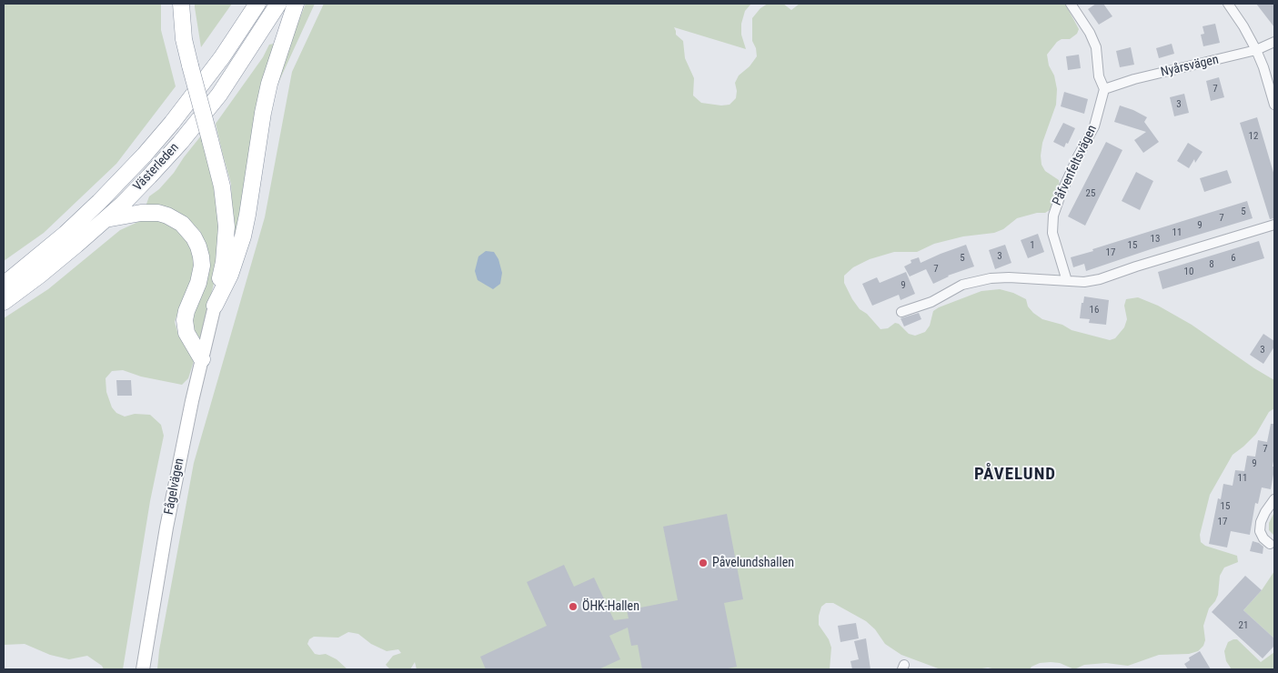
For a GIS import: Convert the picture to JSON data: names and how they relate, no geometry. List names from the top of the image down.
{
  "streets": {
    "highway": ["Västerleden"],
    "street": ["Nyårsvägen", "Påfvenfeltsvägen", "Fågelvägen"]
  },
  "crossings": [
    ["Nyårsvägen", "Påfvenfeltsvägen"]
  ],
  "districts": ["PÅVELUND"],
  "places": ["Påvelundshallen", "ÖHK-Hallen"],
  "house_numbers": [
    "7",
    "3",
    "12",
    "25",
    "5",
    "7",
    "9",
    "11",
    "13",
    "1",
    "15",
    "17",
    "3",
    "5",
    "6",
    "8",
    "7",
    "10",
    "9",
    "16",
    "3",
    "7",
    "9",
    "11",
    "15",
    "17",
    "21"
  ]
}
